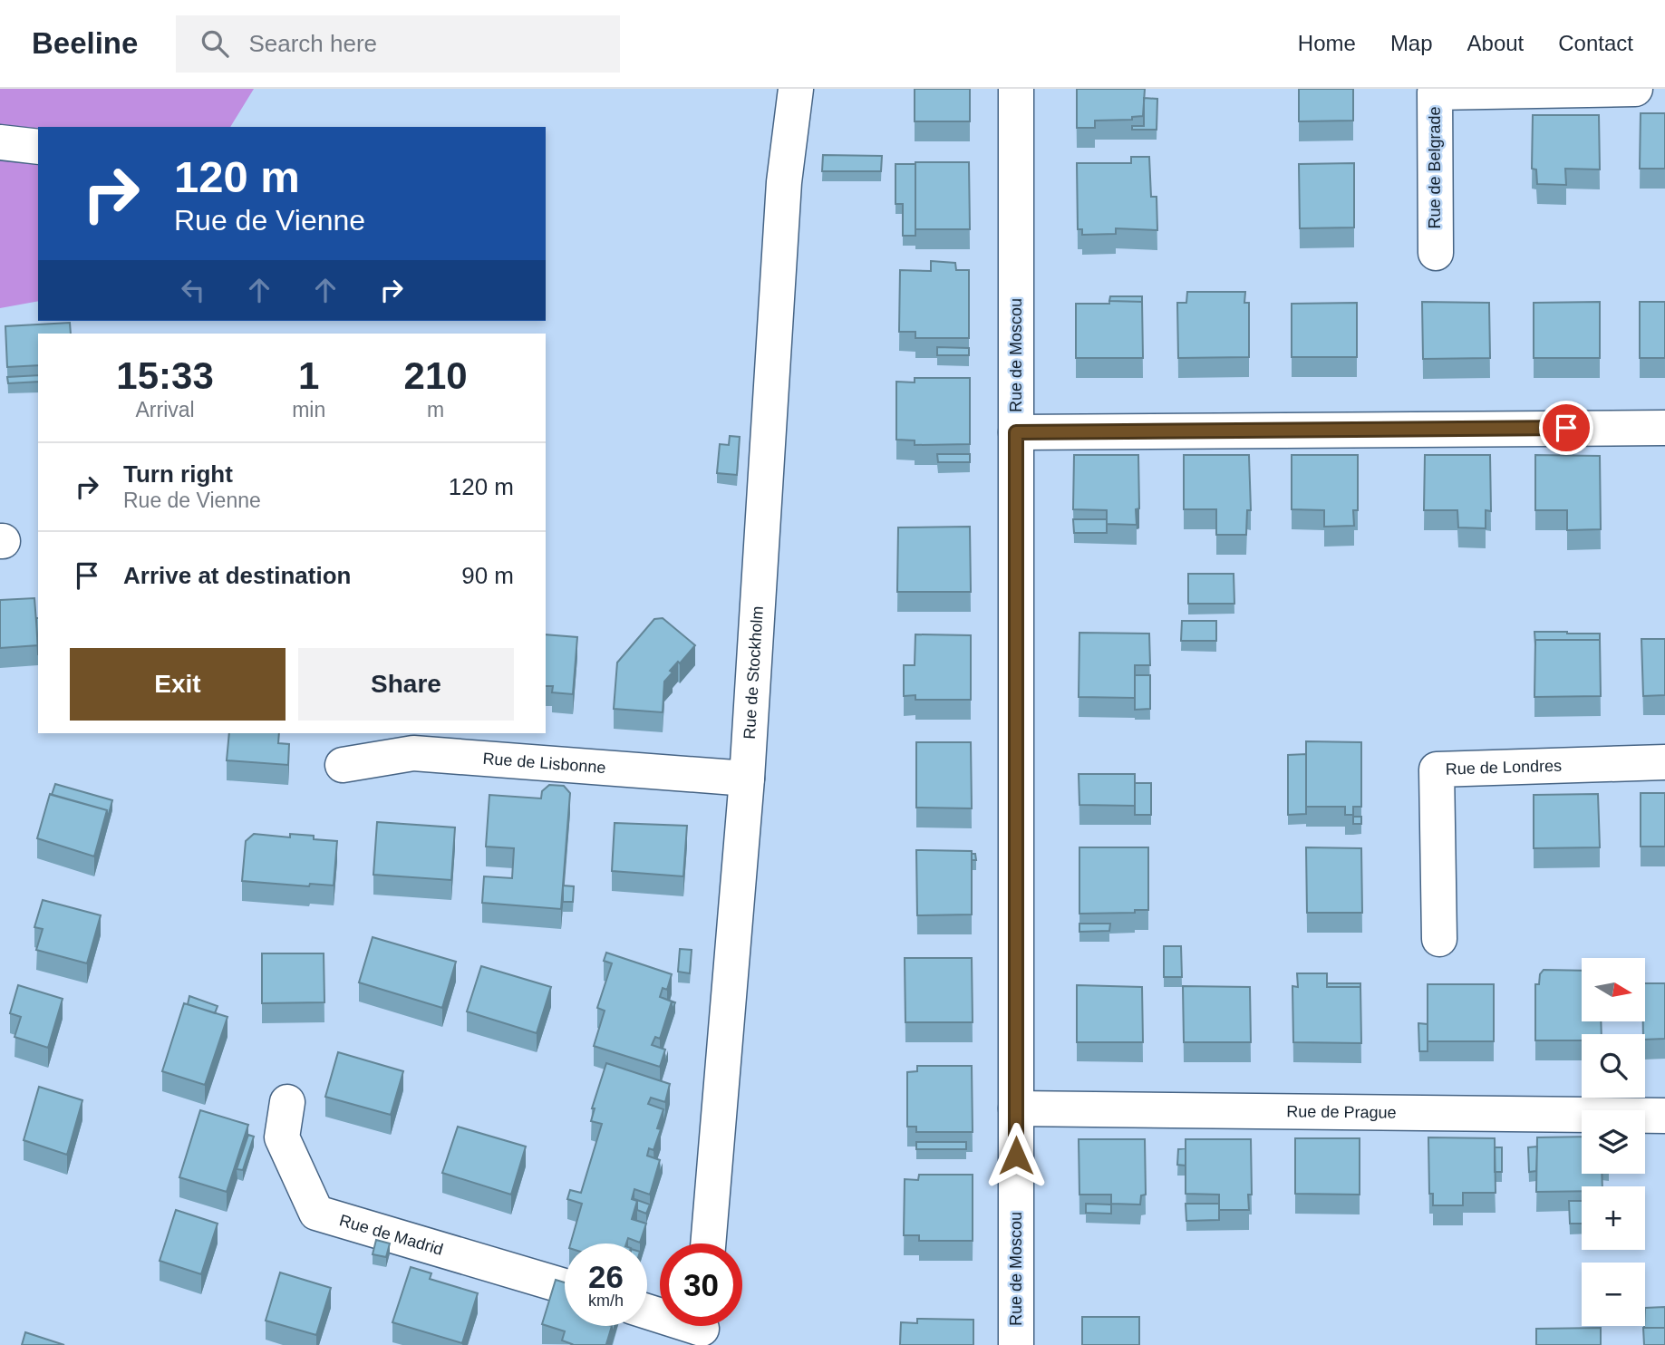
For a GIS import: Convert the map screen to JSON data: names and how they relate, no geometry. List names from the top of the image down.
{
  "streets": {
    "street": [
      "Rue de Belgrade",
      "Rue de Moscou",
      "Rue de Stockholm",
      "Rue de Lisbonne",
      "Rue de Londres",
      "Rue de Prague",
      "Rue de Madrid"
    ]
  },
  "crossings": [
    ["Rue de Moscou", "Rue de Prague"],
    ["Rue de Stockholm", "Rue de Lisbonne"]
  ],
  "north": "right",
  "page": {
    "header": "Beeline",
    "search": "Search here",
    "nav": [
      "Home",
      "Map",
      "About",
      "Contact"
    ],
    "turn": ["120 m", "Rue de Vienne"],
    "eta": [
      "15:33",
      "Arrival",
      "1",
      "min",
      "210",
      "m"
    ],
    "list": [
      {
        "name": "Turn right",
        "note": "Rue de Vienne",
        "value": "120 m"
      },
      {
        "name": "Arrive at destination",
        "value": "90 m"
      }
    ],
    "buttons": ["Exit", "Share"],
    "map_buttons": ["+", "−"],
    "speed": "26 km/h",
    "limit": "30"
  }
}
